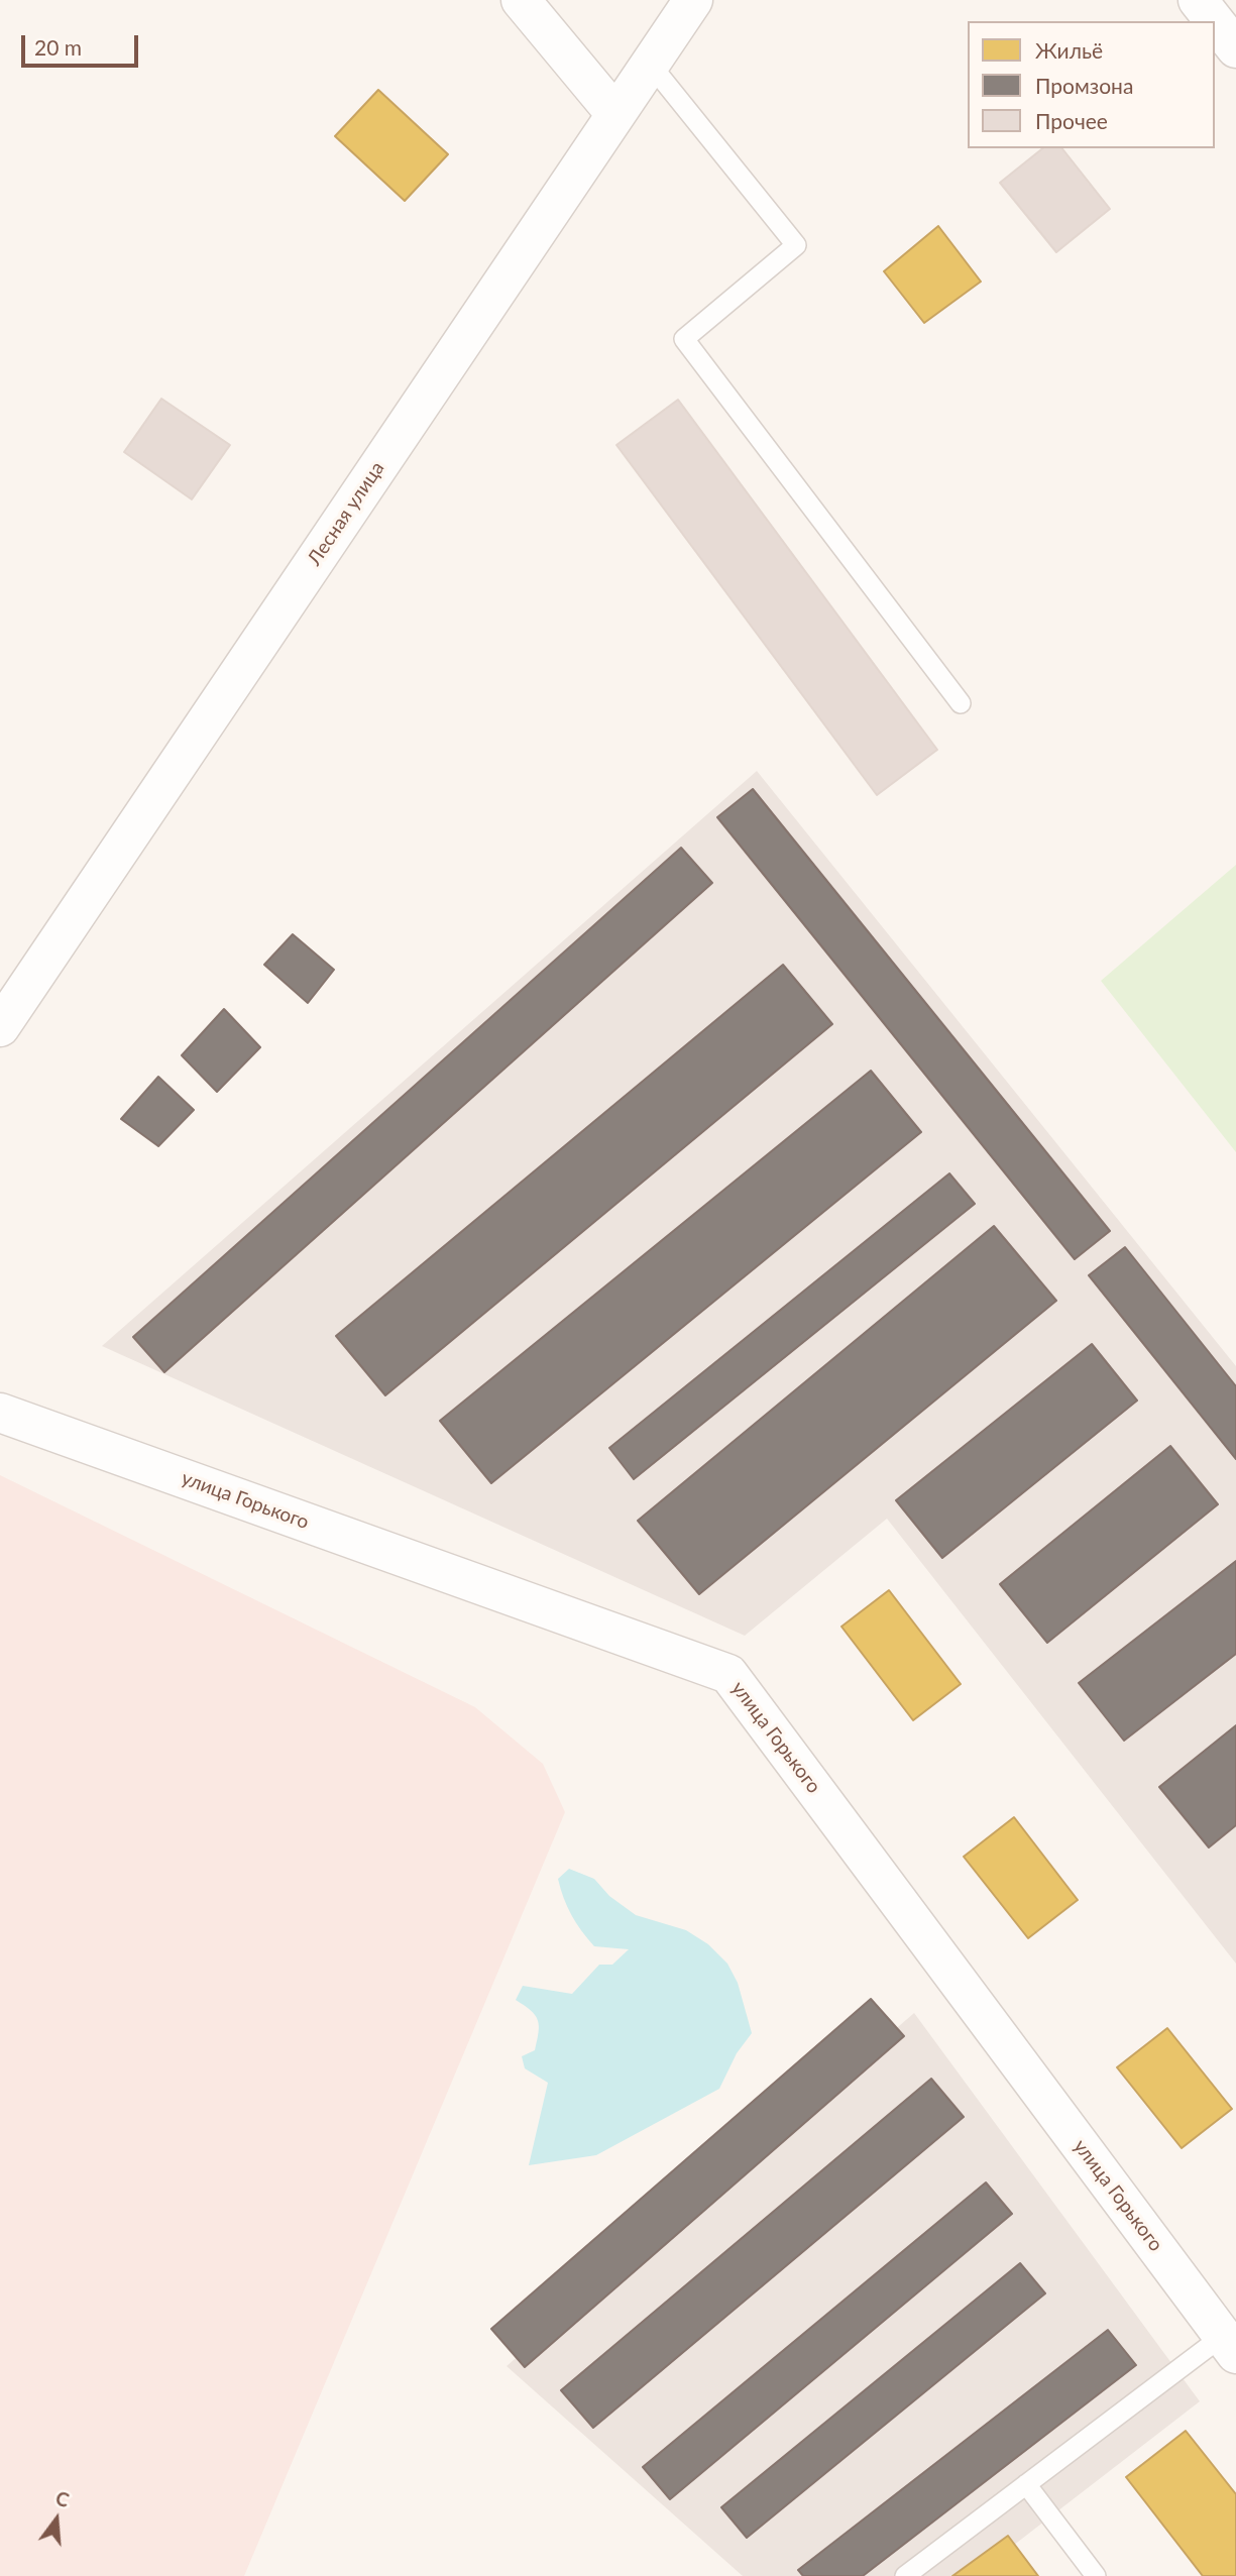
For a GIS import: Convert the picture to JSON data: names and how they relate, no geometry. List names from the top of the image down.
{
  "streets": {
    "street": ["Лесная улица", "улица Горького"]
  },
  "legend": ["Жильё", "Промзона", "Прочее"],
  "scale_bar": "20 m",
  "north": "top"
}
